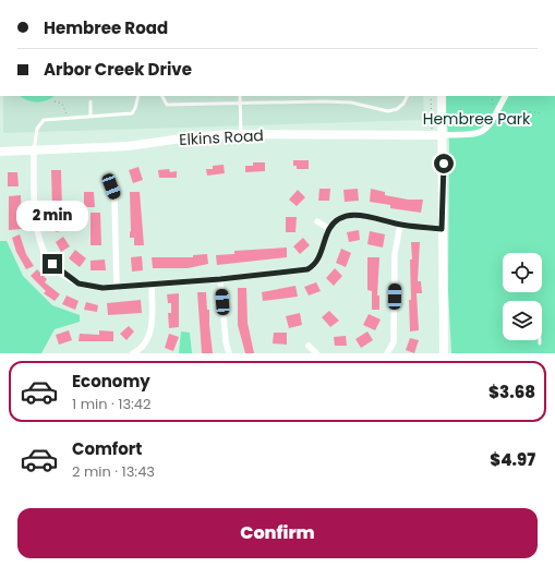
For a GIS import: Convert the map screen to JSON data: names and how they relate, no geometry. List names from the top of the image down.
{
  "streets": {
    "street": ["Elkins Road"]
  },
  "parks": ["Hembree Park"],
  "page": {
    "banner": ["Hembree Road", "Arbor Creek Drive"],
    "bubble": "2 min",
    "list": [
      {
        "name": "Economy",
        "note": "1 min · 13:42",
        "value": "$3.68"
      },
      {
        "name": "Comfort",
        "note": "2 min · 13:43",
        "value": "$4.97"
      }
    ],
    "buttons": "Confirm"
  }
}
